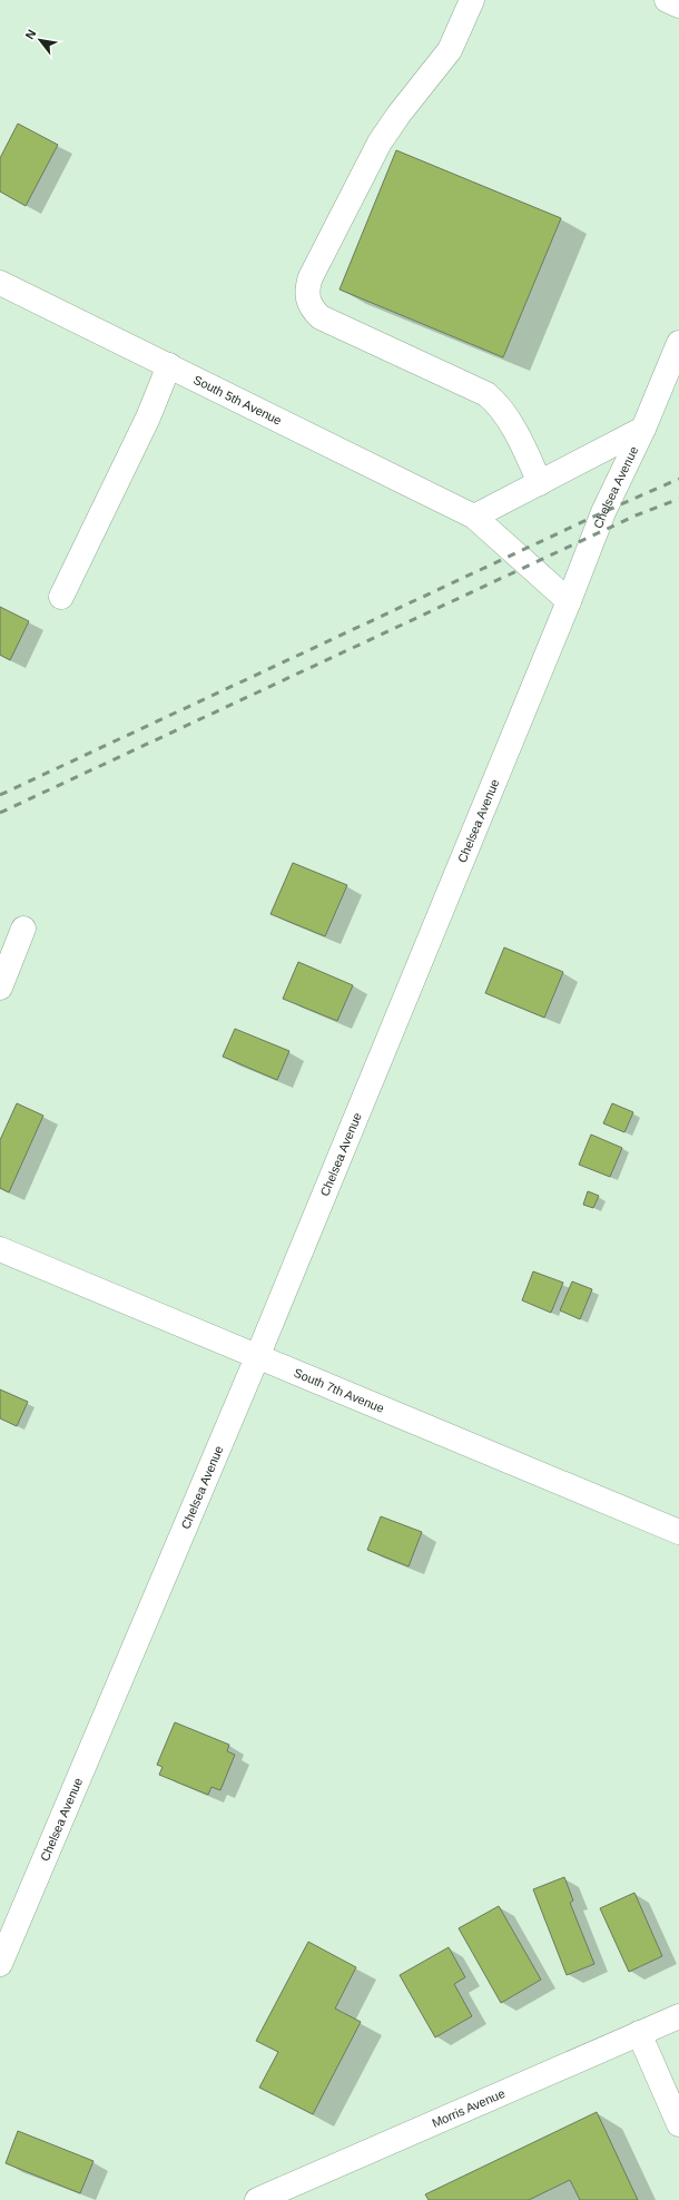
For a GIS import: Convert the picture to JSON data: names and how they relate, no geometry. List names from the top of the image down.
{
  "streets": {
    "street": [
      "South 5th Avenue",
      "Chelsea Avenue",
      "South 7th Avenue",
      "Morris Avenue"
    ]
  },
  "crossings": [
    ["South 5th Avenue", "Chelsea Avenue"],
    ["Chelsea Avenue", "South 7th Avenue"]
  ],
  "north": "top left"
}
